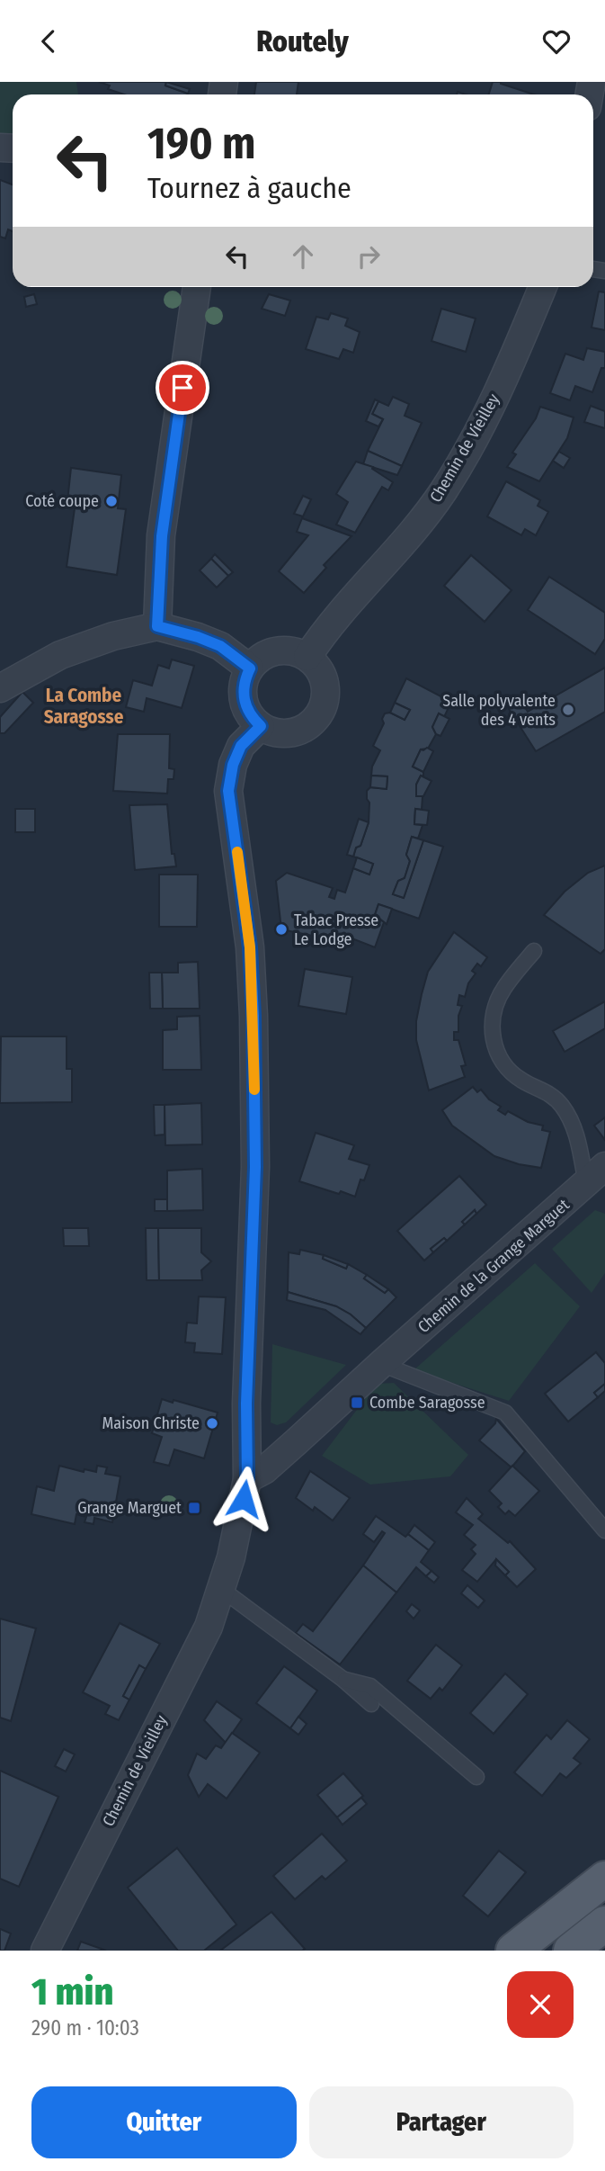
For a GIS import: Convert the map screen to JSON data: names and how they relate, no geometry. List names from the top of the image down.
{
  "streets": {
    "street": ["Chemin de Vieilley", "Chemin de la Grange Marguet"]
  },
  "crossings": [
    ["Chemin de Vieilley", "Chemin de la Grange Marguet"]
  ],
  "districts": ["La Combe Saragosse"],
  "places": {
    "other": [
      "Coté coupe",
      "Salle polyvalente des 4 vents",
      "Tabac Presse Le Lodge",
      "Maison Christe"
    ],
    "transit": ["Combe Saragosse", "Grange Marguet"]
  },
  "page": {
    "header": "Routely",
    "turn": ["190 m", "Tournez à gauche"],
    "heading": ["1 min", "290 m · 10:03"],
    "buttons": ["Quitter", "Partager"]
  }
}
